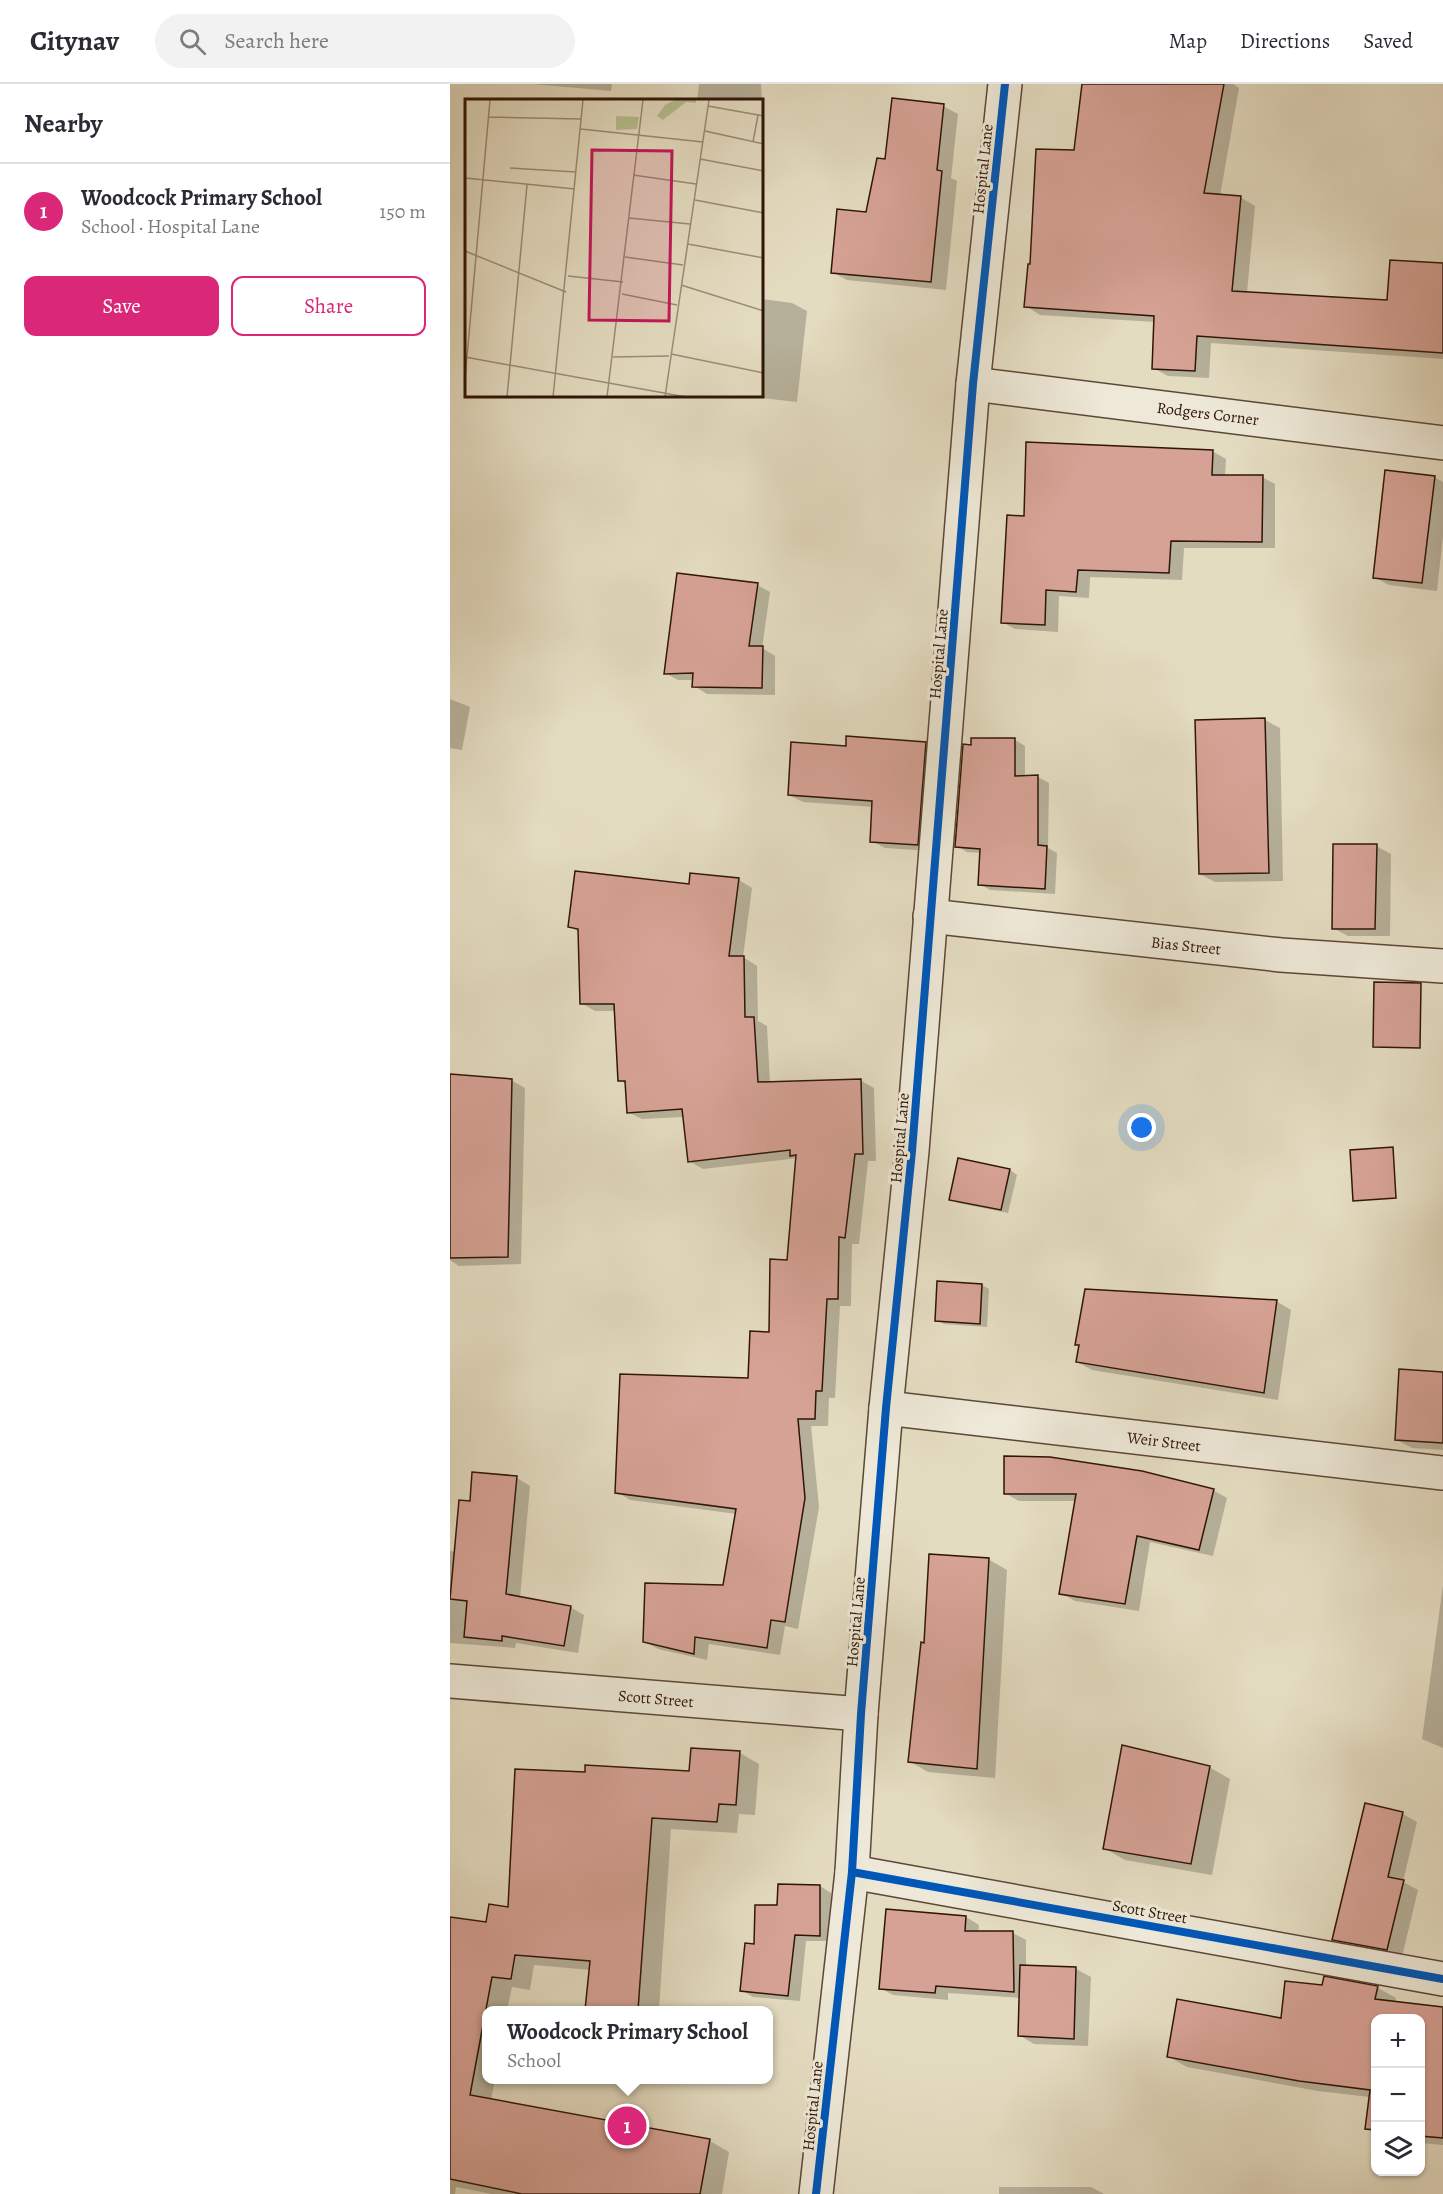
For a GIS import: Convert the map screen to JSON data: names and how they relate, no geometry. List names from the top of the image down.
{
  "streets": {
    "street": [
      "Hospital Lane",
      "Rodgers Corner",
      "Bias Street",
      "Weir Street",
      "Scott Street"
    ]
  },
  "crossings": [
    ["Hospital Lane", "Rodgers Corner"],
    ["Hospital Lane", "Bias Street"],
    ["Hospital Lane", "Weir Street"],
    ["Hospital Lane", "Scott Street"]
  ],
  "page": {
    "header": "Citynav",
    "search": "Search here",
    "nav": ["Map", "Directions", "Saved"],
    "heading": "Nearby",
    "list": [
      {
        "mark": "1",
        "name": "Woodcock Primary School",
        "note": "School · Hospital Lane",
        "value": "150 m"
      }
    ],
    "buttons": ["Save", "Share"],
    "popup": ["Woodcock Primary School", "School"],
    "map_buttons": ["+", "−"],
    "pins": "1"
  }
}
